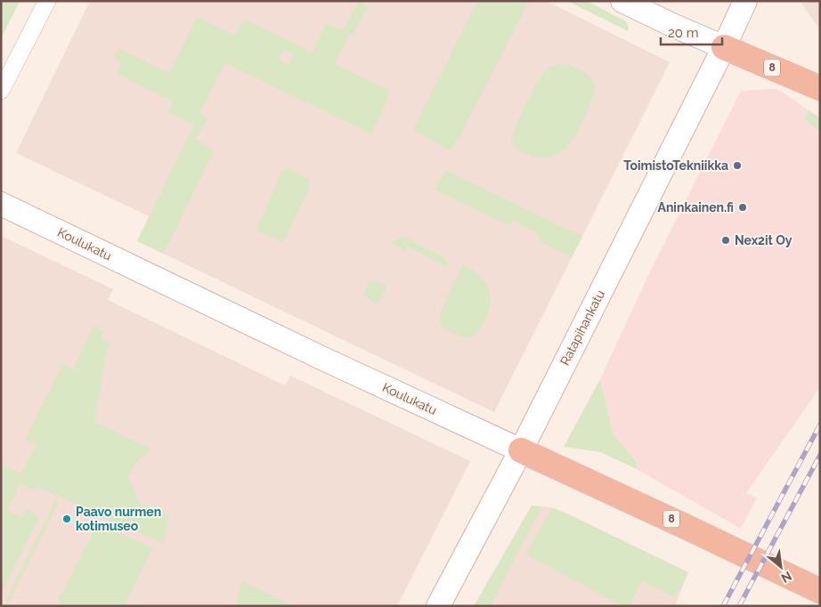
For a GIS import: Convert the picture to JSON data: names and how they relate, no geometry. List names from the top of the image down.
{
  "streets": {
    "highway": ["8", "Koulukatu"],
    "main road": ["Ratapihankatu"]
  },
  "crossings": [
    ["8", "Ratapihankatu"],
    ["Koulukatu", "Ratapihankatu"]
  ],
  "places": [
    "ToimistoTekniikka",
    "Aninkainen.fi",
    "Nex2it Oy",
    "Paavo nurmen kotimuseo"
  ],
  "scale_bar": "20 m",
  "north": "bottom right"
}
